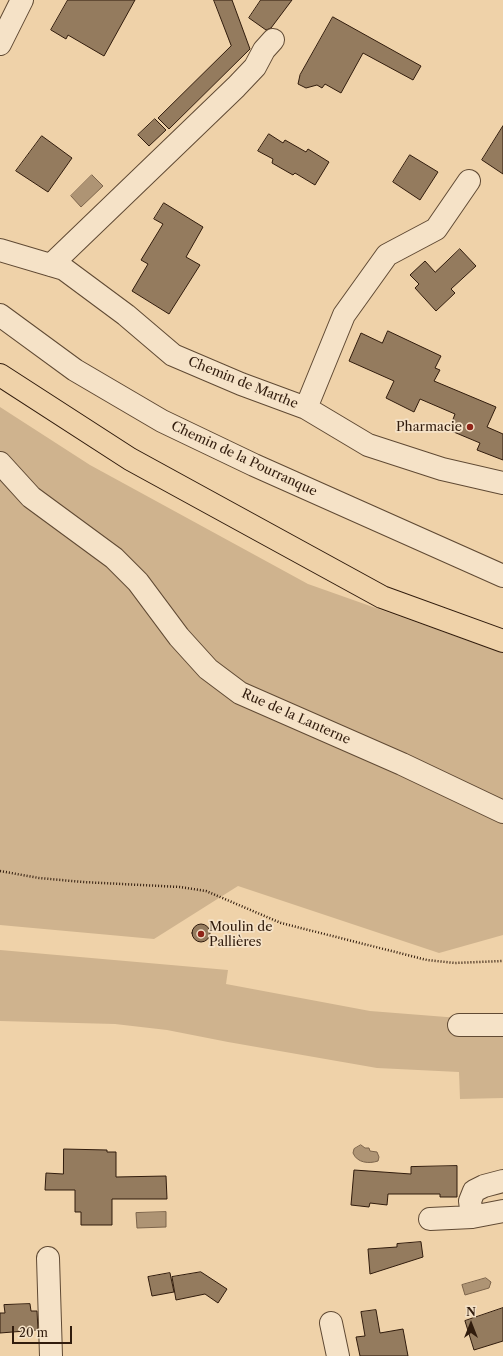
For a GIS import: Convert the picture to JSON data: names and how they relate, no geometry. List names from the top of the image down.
{
  "streets": {
    "street": ["Chemin de Marthe", "Chemin de la Pourranque", "Rue de la Lanterne"]
  },
  "places": ["Pharmacie", "Moulin de Pallières"],
  "scale_bar": "20 m",
  "north": "top"
}
